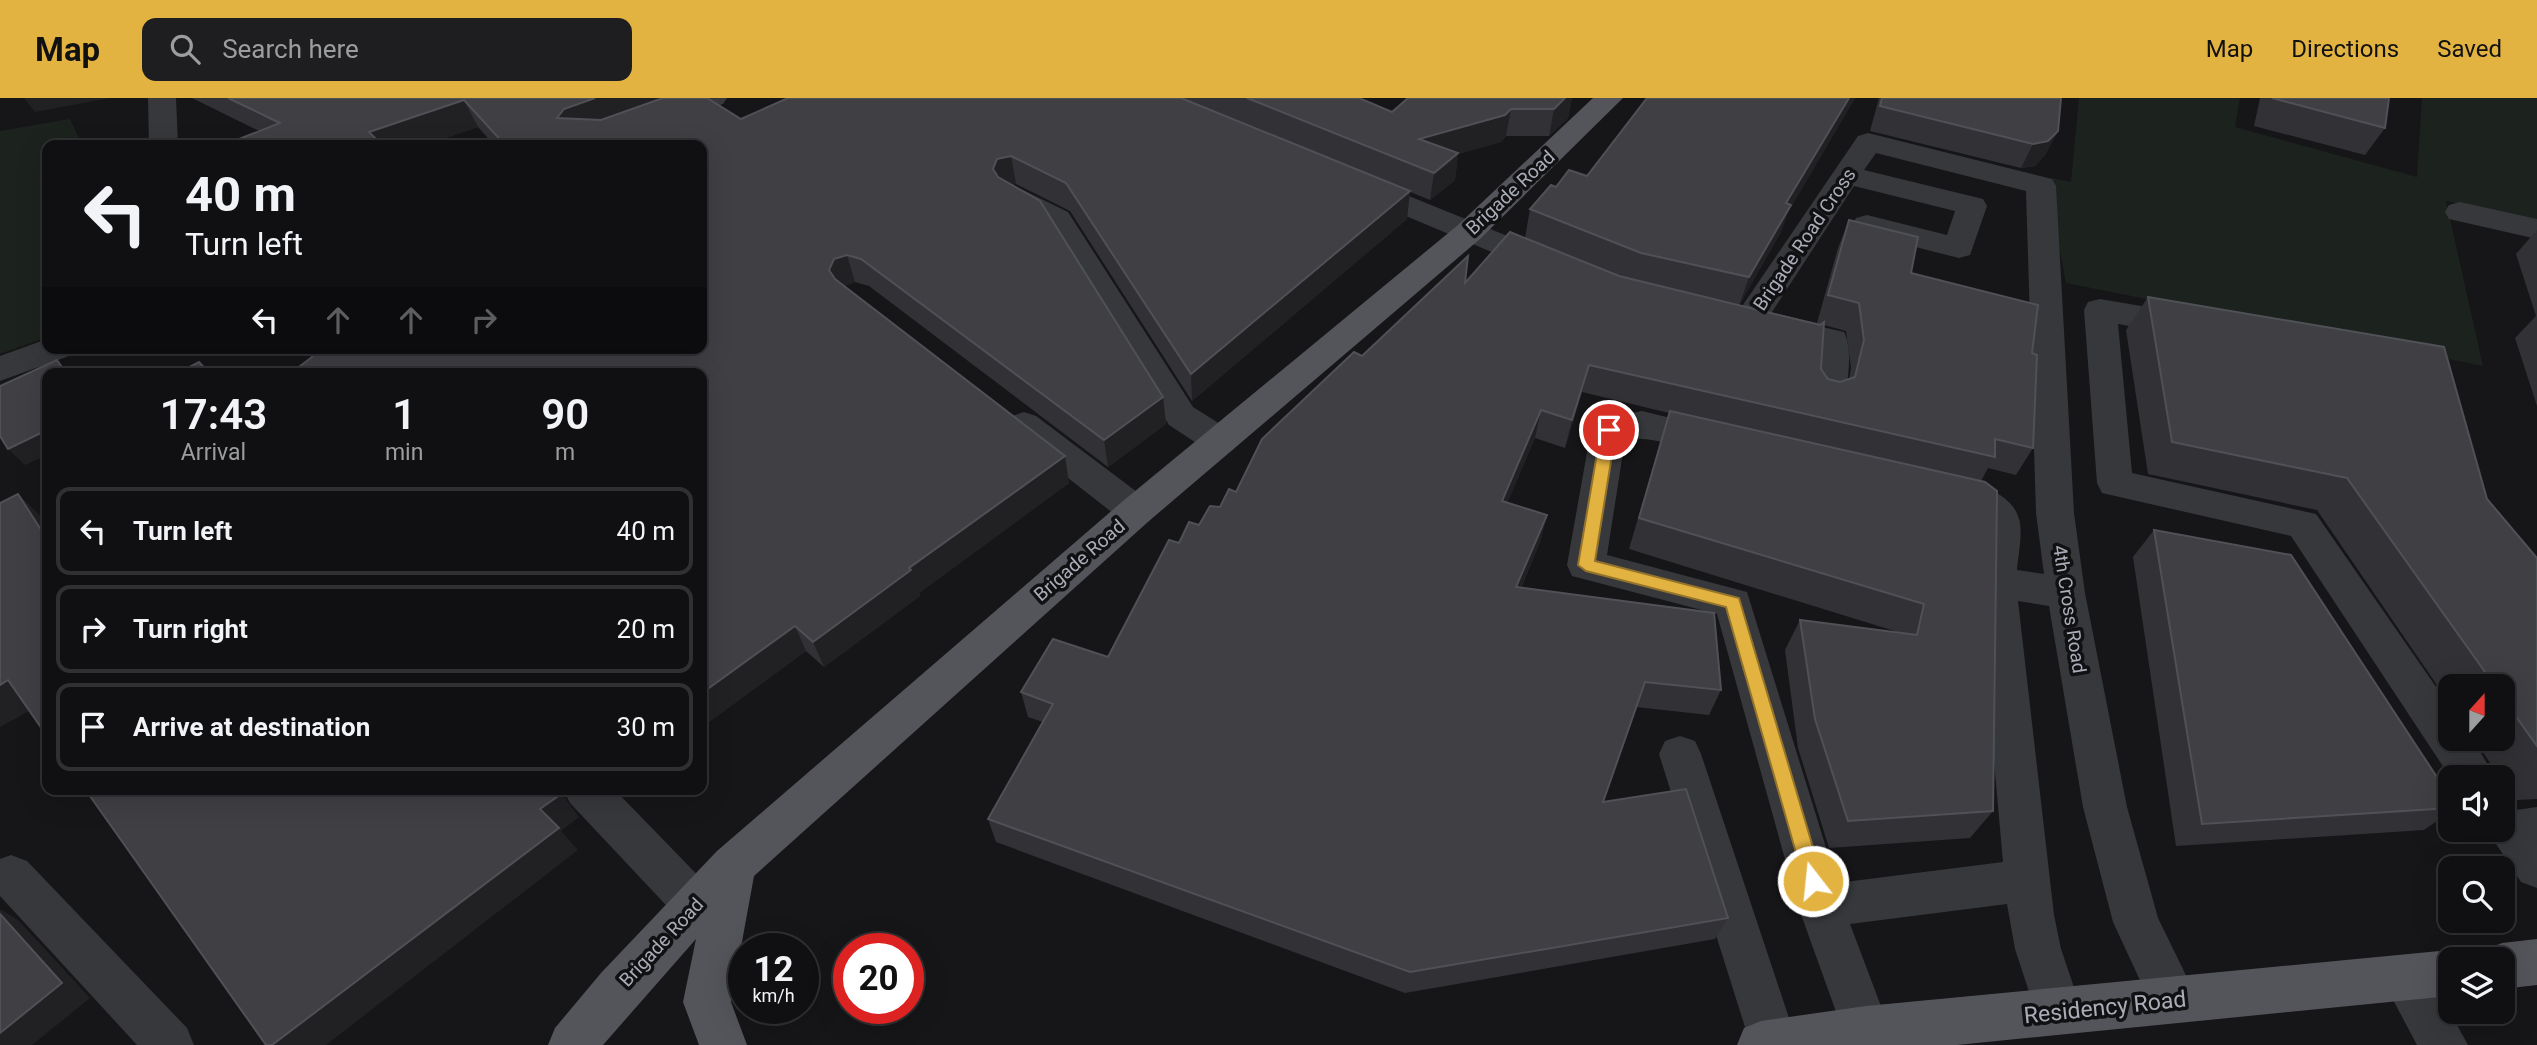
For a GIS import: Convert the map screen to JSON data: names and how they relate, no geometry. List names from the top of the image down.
{
  "streets": {
    "main road": ["Brigade Road", "Residency Road"],
    "street": ["Brigade Road Cross", "4th Cross Road"]
  },
  "crossings": [
    ["Brigade Road Cross", "4th Cross Road"],
    ["4th Cross Road", "Residency Road"]
  ],
  "north": "top",
  "page": {
    "header": "Map",
    "search": "Search here",
    "nav": ["Map", "Directions", "Saved"],
    "turn": ["40 m", "Turn left"],
    "eta": [
      "17:43",
      "Arrival",
      "1",
      "min",
      "90",
      "m"
    ],
    "list": [
      {
        "name": "Turn left",
        "value": "40 m"
      },
      {
        "name": "Turn right",
        "value": "20 m"
      },
      {
        "name": "Arrive at destination",
        "value": "30 m"
      }
    ],
    "speed": "12 km/h",
    "limit": "20"
  }
}
